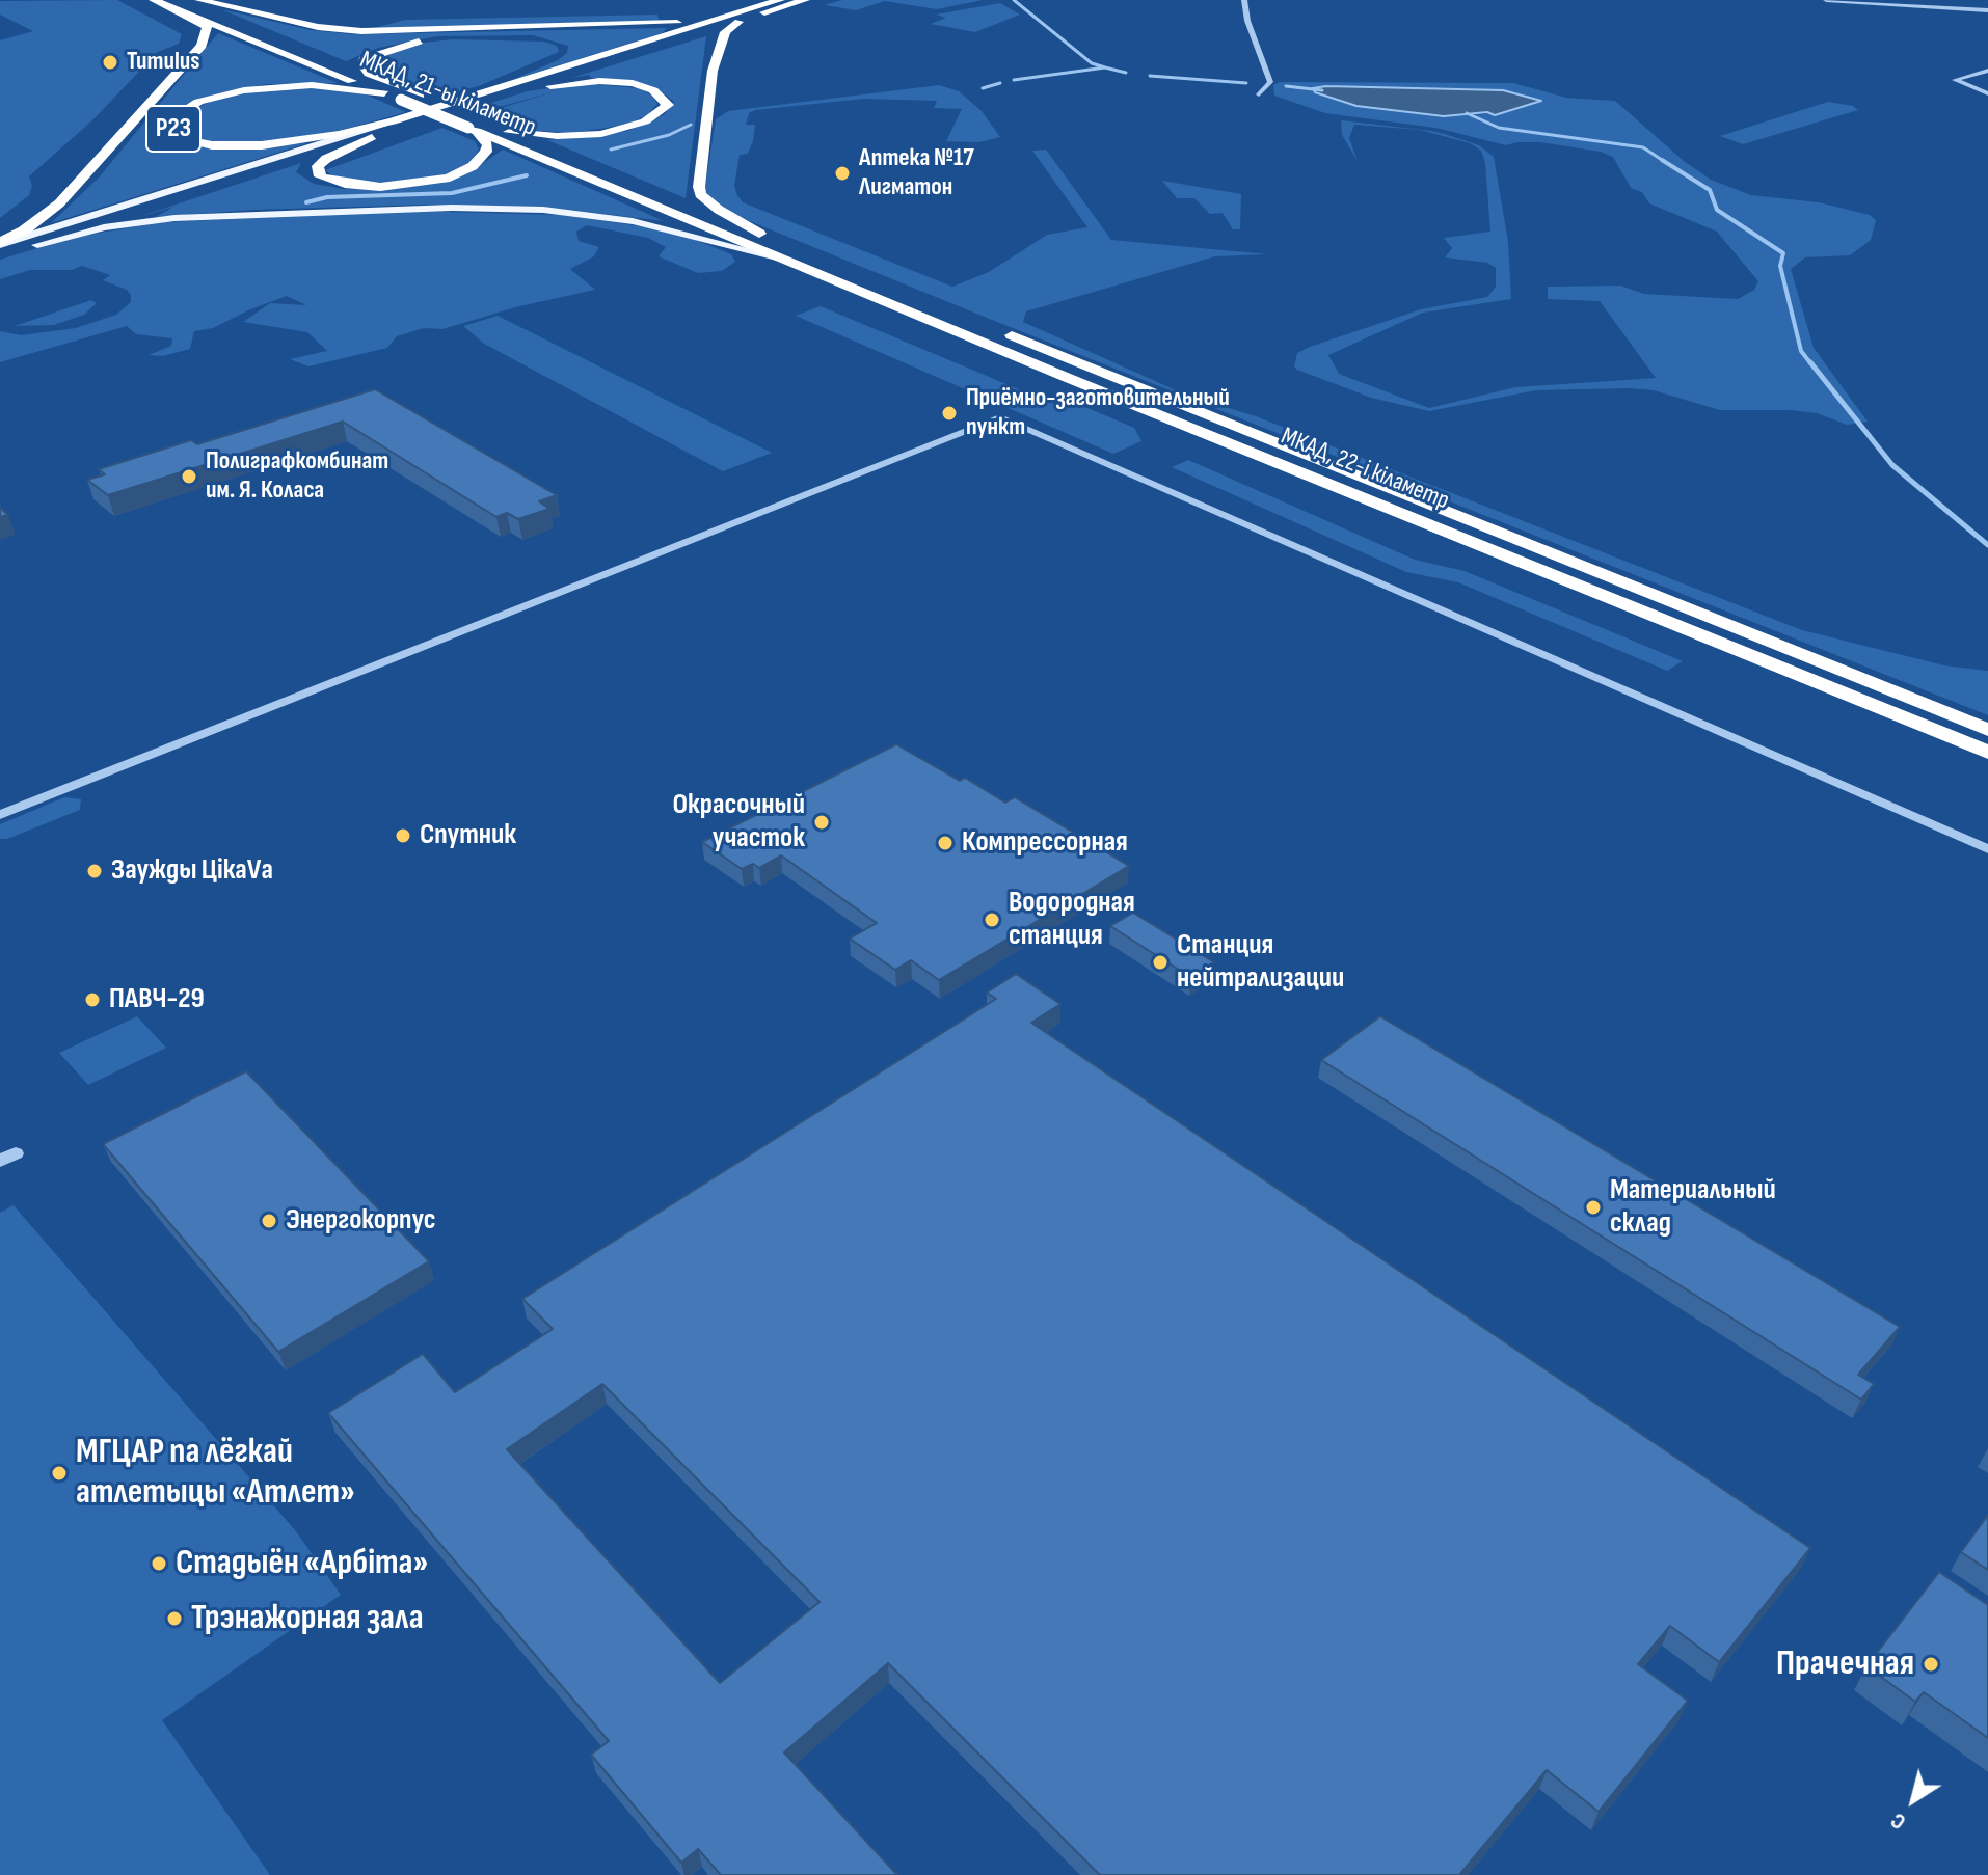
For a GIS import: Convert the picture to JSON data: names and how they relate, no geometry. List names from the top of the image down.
{
  "streets": {
    "highway": ["МКАД, 21-ы кіламетр", "Р23", "МКАД, 22-і кіламетр"]
  },
  "crossings": [
    ["МКАД, 21-ы кіламетр", "Р23"],
    ["МКАД, 21-ы кіламетр", "МКАД, 22-і кіламетр"],
    ["Р23", "МКАД, 22-і кіламетр"]
  ],
  "places": [
    "Tumulus",
    "Аптека №17 Лигматон",
    "Приёмно-заготовительный пункт",
    "Полиграфкомбинат им. Я. Коласа",
    "Окрасочный участок",
    "Спутник",
    "Компрессорная",
    "Заужды ЦікаVа",
    "Водородная станция",
    "Станция нейтрализации",
    "ПАВЧ-29",
    "Материальный склад",
    "Энергокорпус",
    "МГЦАР па лёгкай атлетыцы «Атлет»",
    "Стадыён «Арбіта»",
    "Трэнажорная зала",
    "Прачечная"
  ],
  "north": "bottom left"
}
